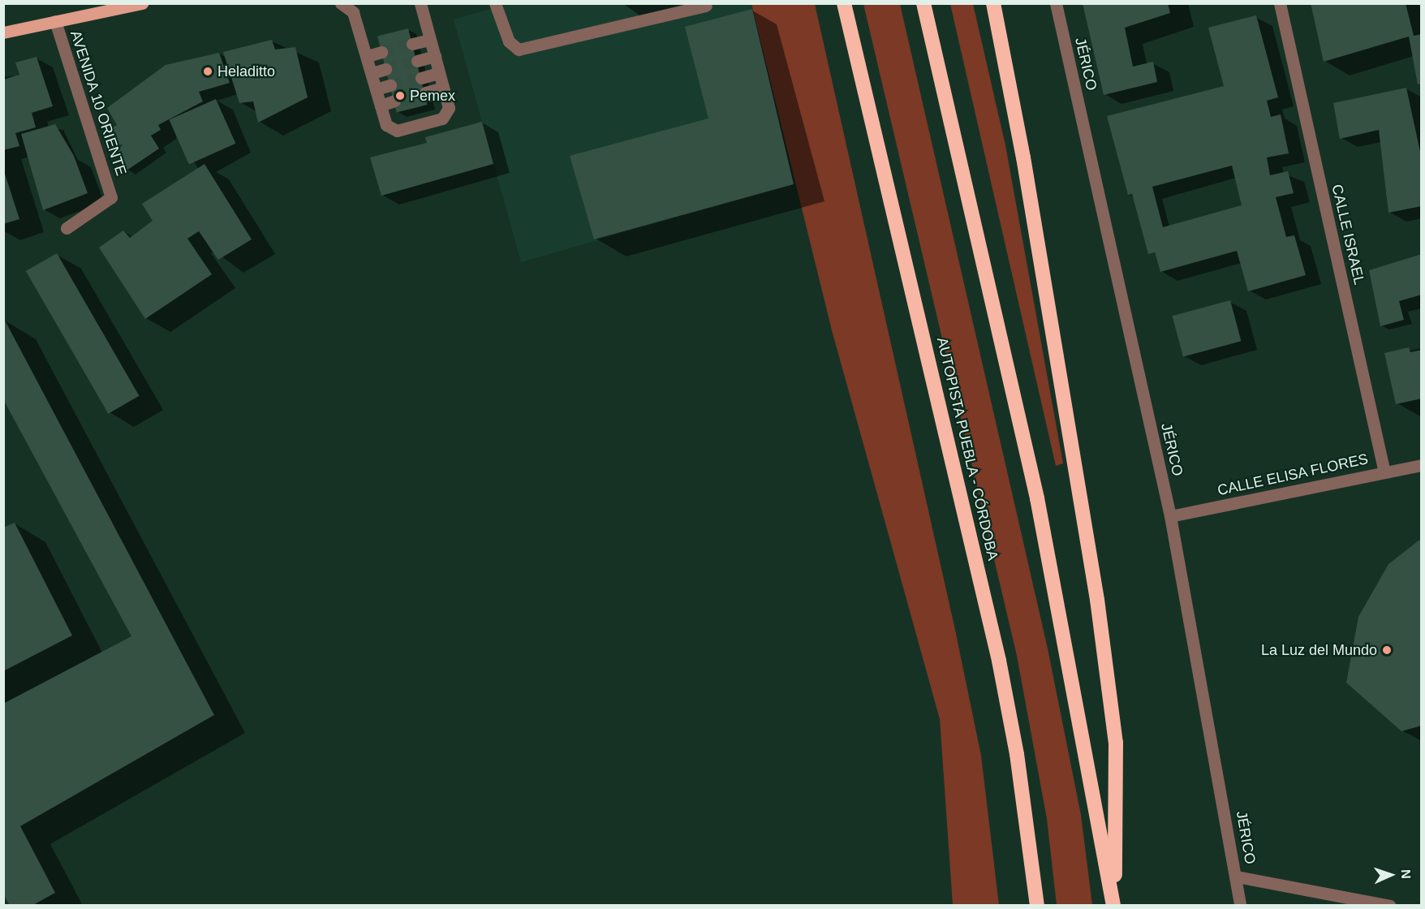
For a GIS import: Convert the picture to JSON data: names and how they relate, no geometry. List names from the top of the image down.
{
  "streets": {
    "highway": ["AUTOPISTA PUEBLA - CÓRDOBA"],
    "street": [
      "JÉRICO",
      "AVENIDA 10 ORIENTE",
      "CALLE ISRAEL",
      "CALLE ELISA FLORES"
    ]
  },
  "crossings": [
    ["JÉRICO", "CALLE ELISA FLORES"],
    ["CALLE ISRAEL", "CALLE ELISA FLORES"]
  ],
  "places": ["Heladitto", "Pemex", "La Luz del Mundo"],
  "north": "right"
}
